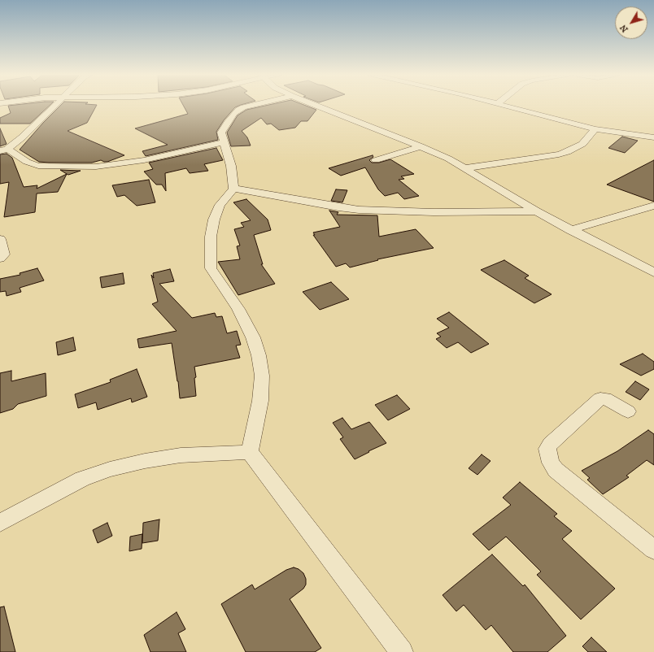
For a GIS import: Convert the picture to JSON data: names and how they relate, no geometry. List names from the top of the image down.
{
  "north": "bottom left"
}
